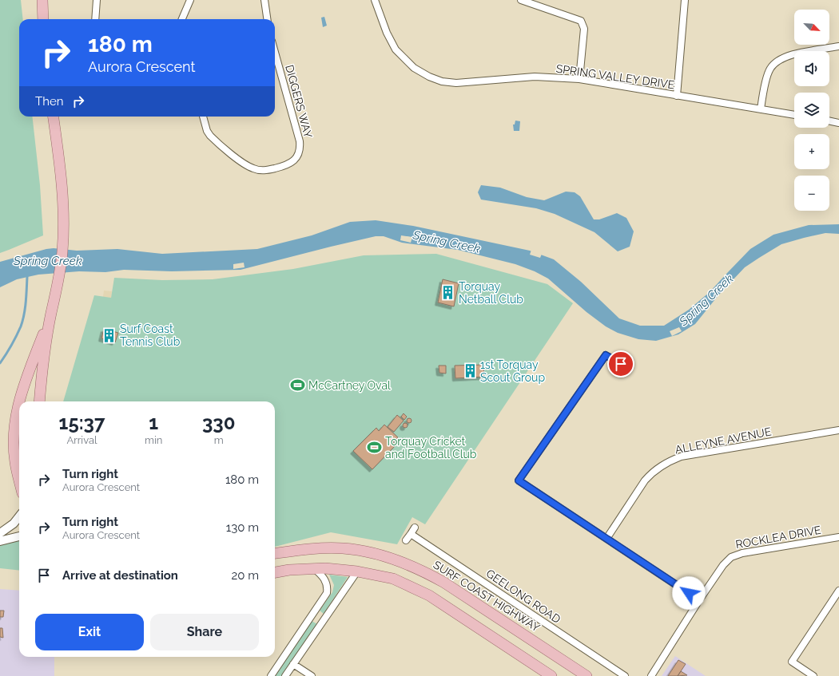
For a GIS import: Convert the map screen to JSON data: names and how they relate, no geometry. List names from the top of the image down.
{
  "streets": {
    "main road": ["SURF COAST HIGHWAY"],
    "street": [
      "SPRING VALLEY DRIVE",
      "DIGGERS WAY",
      "ALLEYNE AVENUE",
      "ROCKLEA DRIVE",
      "GEELONG ROAD"
    ]
  },
  "water": ["Spring Creek"],
  "places": {
    "building": ["Torquay Netball Club", "Surf Coast Tennis Club", "1st Torquay Scout Group"],
    "sports": ["McCartney Oval", "Torquay Cricket and Football Club"]
  },
  "north": "bottom right",
  "page": {
    "map_buttons": ["+", "−"],
    "turn": ["180 m", "Aurora Crescent"],
    "then": "Then",
    "eta": [
      "15:37",
      "Arrival",
      "1",
      "min",
      "330",
      "m"
    ],
    "list": [
      {
        "name": "Turn right",
        "note": "Aurora Crescent",
        "value": "180 m"
      },
      {
        "name": "Turn right",
        "note": "Aurora Crescent",
        "value": "130 m"
      },
      {
        "name": "Arrive at destination",
        "value": "20 m"
      }
    ],
    "buttons": ["Exit", "Share"]
  }
}
